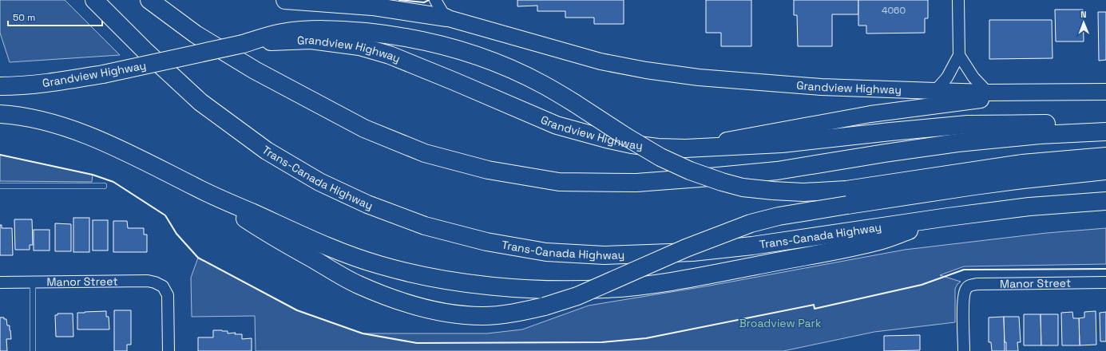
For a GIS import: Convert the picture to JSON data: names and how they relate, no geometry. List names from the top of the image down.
{
  "streets": {
    "main road": ["Grandview Highway", "Trans-Canada Highway"],
    "street": ["Manor Street"]
  },
  "parks": ["Broadview Park"],
  "house_numbers": ["4060"],
  "scale_bar": "50 m",
  "north": "top"
}
